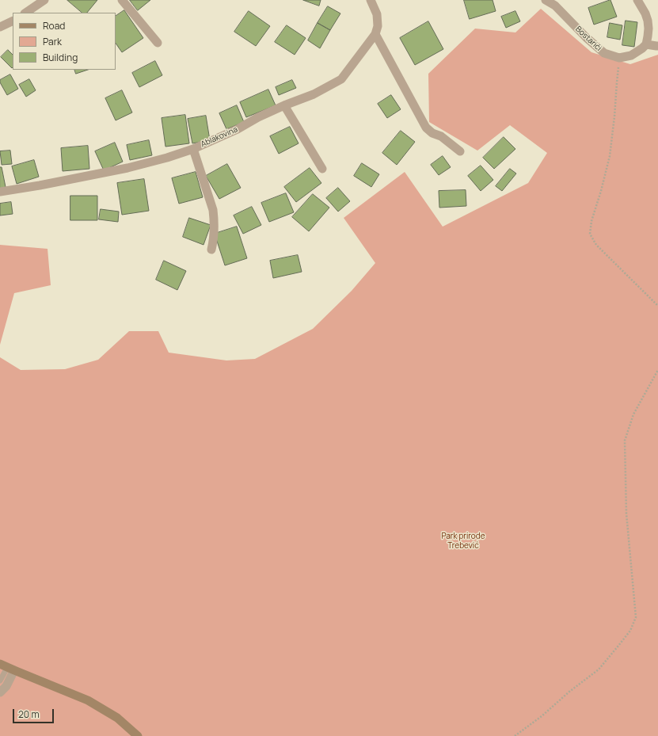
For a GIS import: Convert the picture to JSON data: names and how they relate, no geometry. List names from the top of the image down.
{
  "streets": {
    "street": ["Bostarići", "Ablakovina"]
  },
  "parks": ["Park prirode Trebević"],
  "legend": ["Road", "Park", "Building"],
  "scale_bar": "20 m"
}
